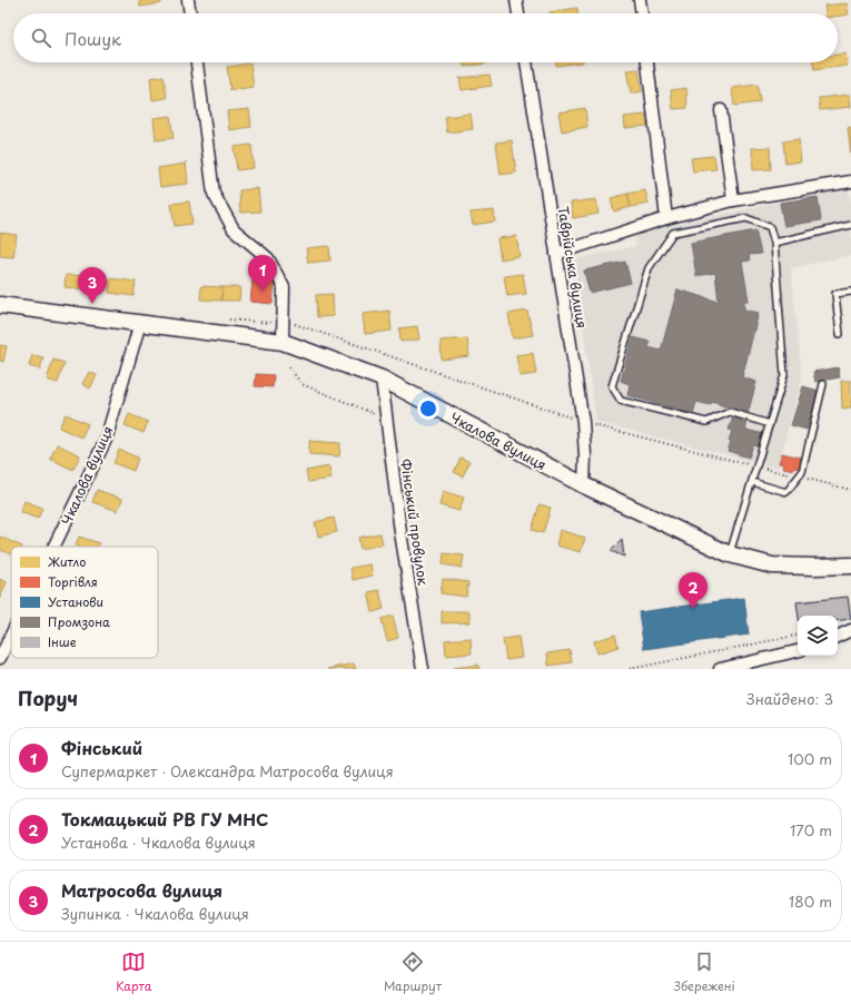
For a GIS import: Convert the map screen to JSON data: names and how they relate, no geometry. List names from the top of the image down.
{
  "streets": {
    "main road": ["Чкалова вулиця"],
    "street": ["Таврійська вулиця", "Фінський провулок"]
  },
  "crossings": [
    ["Таврійська вулиця", "Чкалова вулиця"],
    ["Чкалова вулиця", "Фінський провулок"]
  ],
  "legend": [
    "Житло",
    "Торгівля",
    "Установи",
    "Промзона",
    "Інше"
  ],
  "page": {
    "search": "Пошук",
    "pins": ["1", "3", "2"],
    "heading": ["Поруч", "Знайдено: 3"],
    "list": [
      {
        "mark": "1",
        "name": "Фінський",
        "note": "Супермаркет · Олександра Матросова вулиця",
        "value": "100 m"
      },
      {
        "mark": "2",
        "name": "Токмацький РВ ГУ МНС",
        "note": "Установа · Чкалова вулиця",
        "value": "170 m"
      },
      {
        "mark": "3",
        "name": "Матросова вулиця",
        "note": "Зупинка · Чкалова вулиця",
        "value": "180 m"
      }
    ],
    "nav": ["Карта", "Маршрут", "Збережені"]
  }
}
